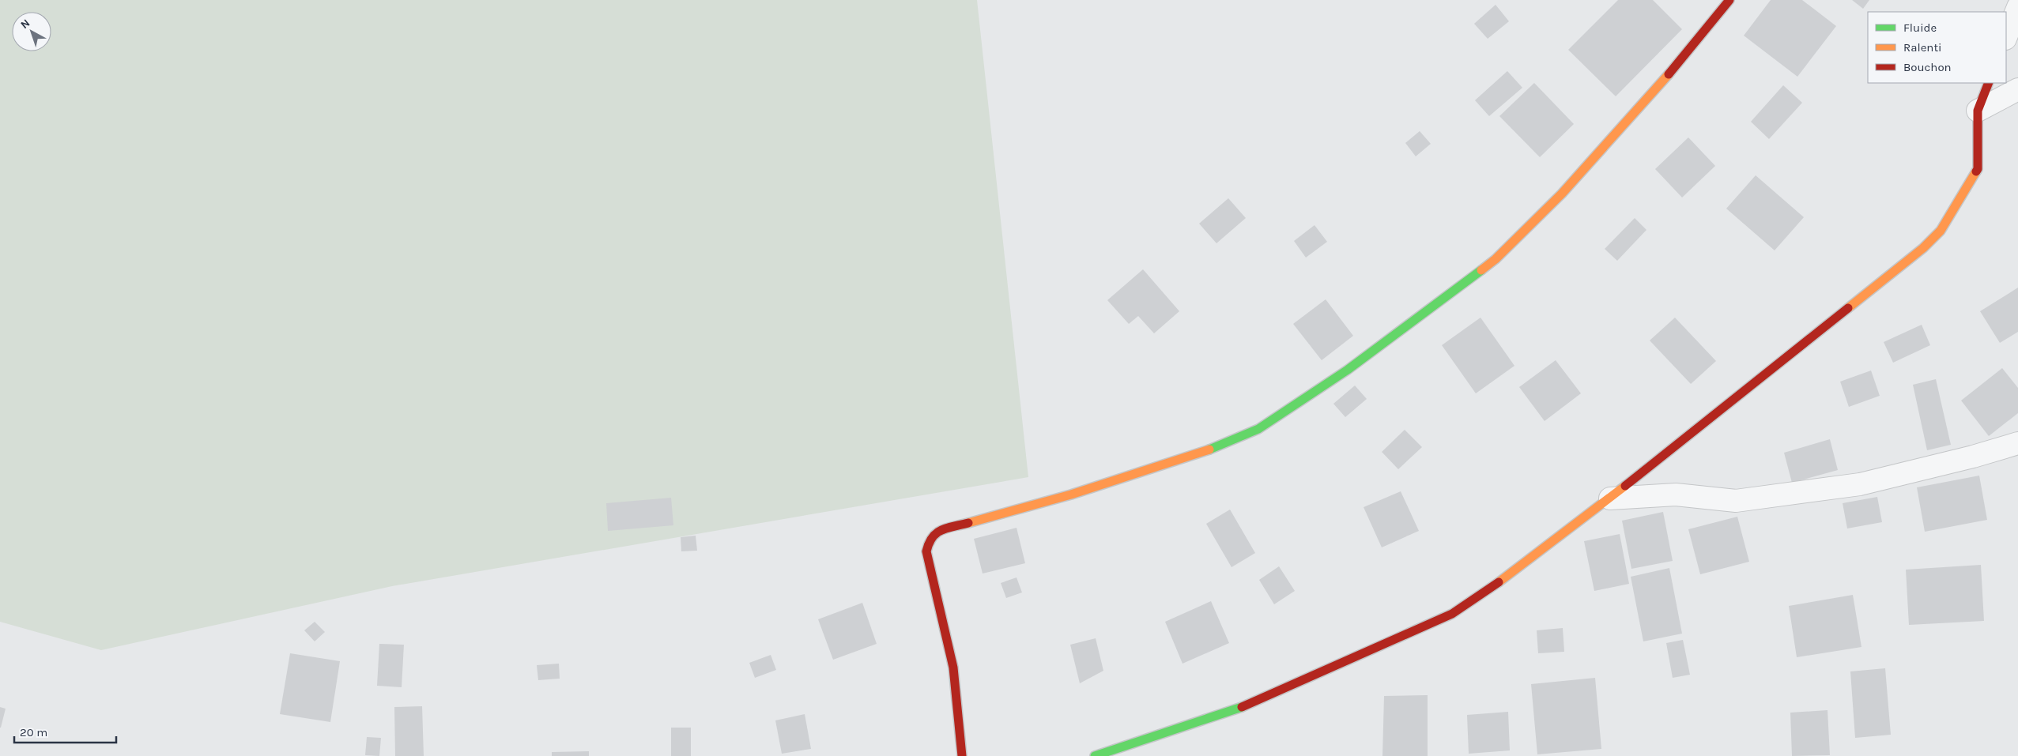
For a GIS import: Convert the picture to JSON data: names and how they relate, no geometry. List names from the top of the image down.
{
  "legend": ["Fluide", "Ralenti", "Bouchon"],
  "scale_bar": "20 m",
  "north": "top left"
}
